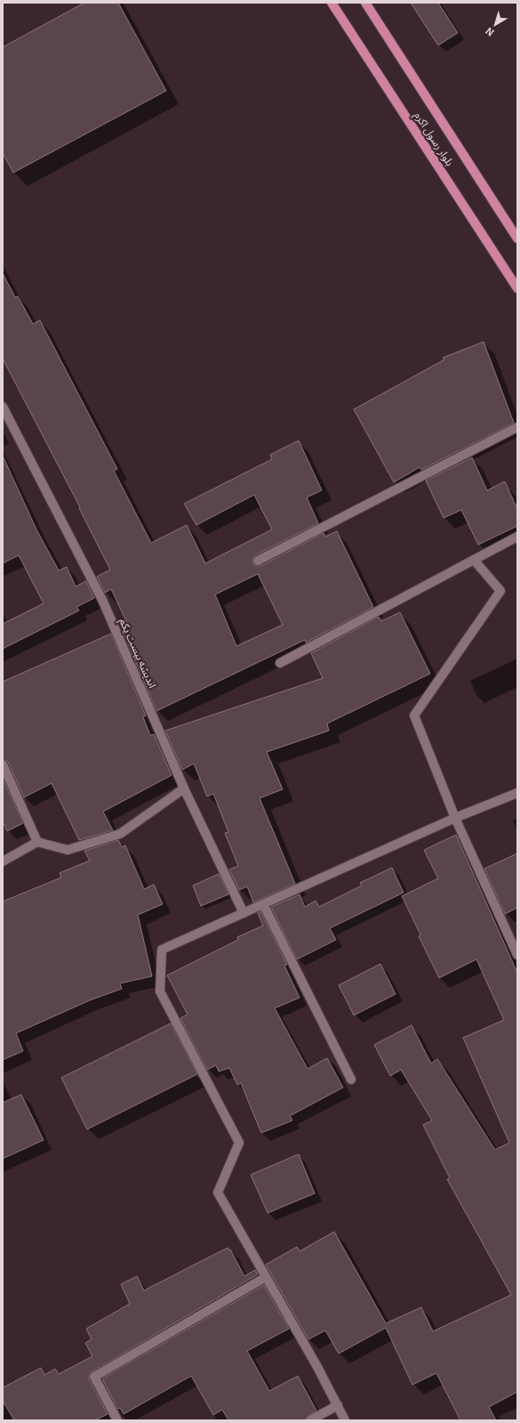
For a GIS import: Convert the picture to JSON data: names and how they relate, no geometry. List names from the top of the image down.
{
  "streets": {
    "main road": ["بلوار رسول اکرم"],
    "street": ["اندیشه بیست یکم"]
  },
  "north": "bottom left"
}
